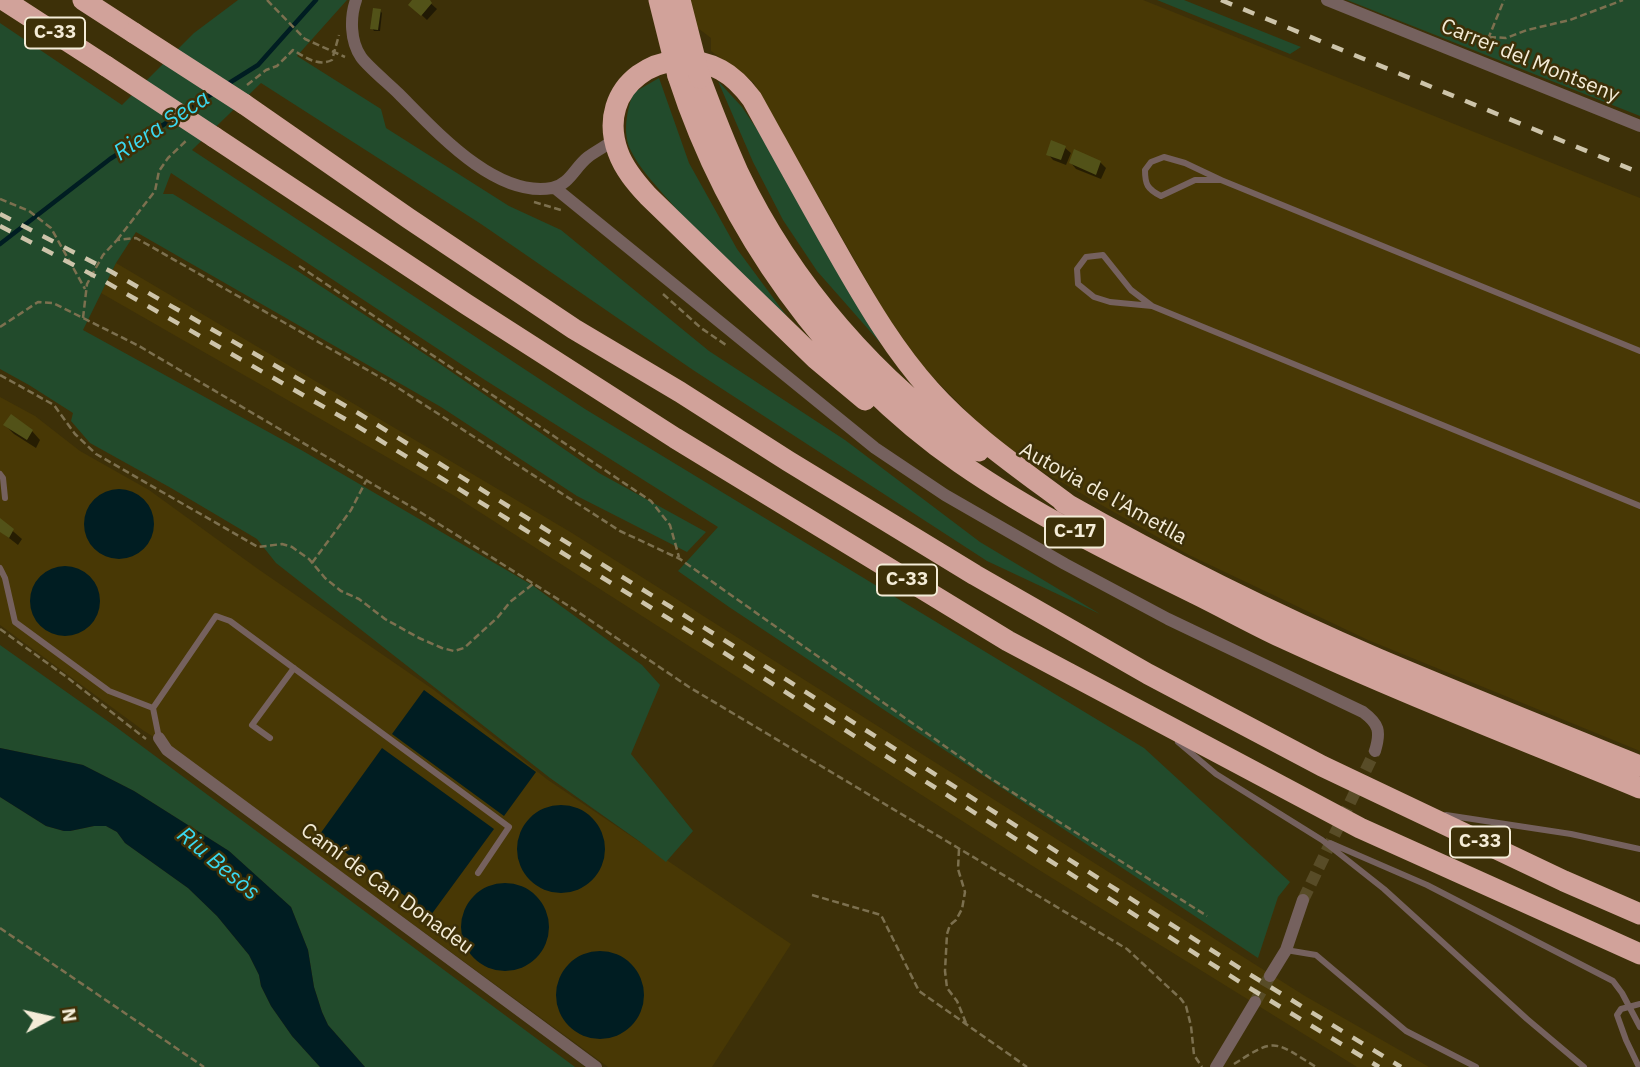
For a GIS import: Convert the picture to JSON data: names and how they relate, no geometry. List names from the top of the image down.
{
  "streets": {
    "highway": ["C-33", "Autovia de l'Ametlla", "C-17"],
    "street": ["Carrer del Montseny", "Camí de Can Donadeu"]
  },
  "water": ["Riera Seca", "Riu Besòs"],
  "north": "right"
}
